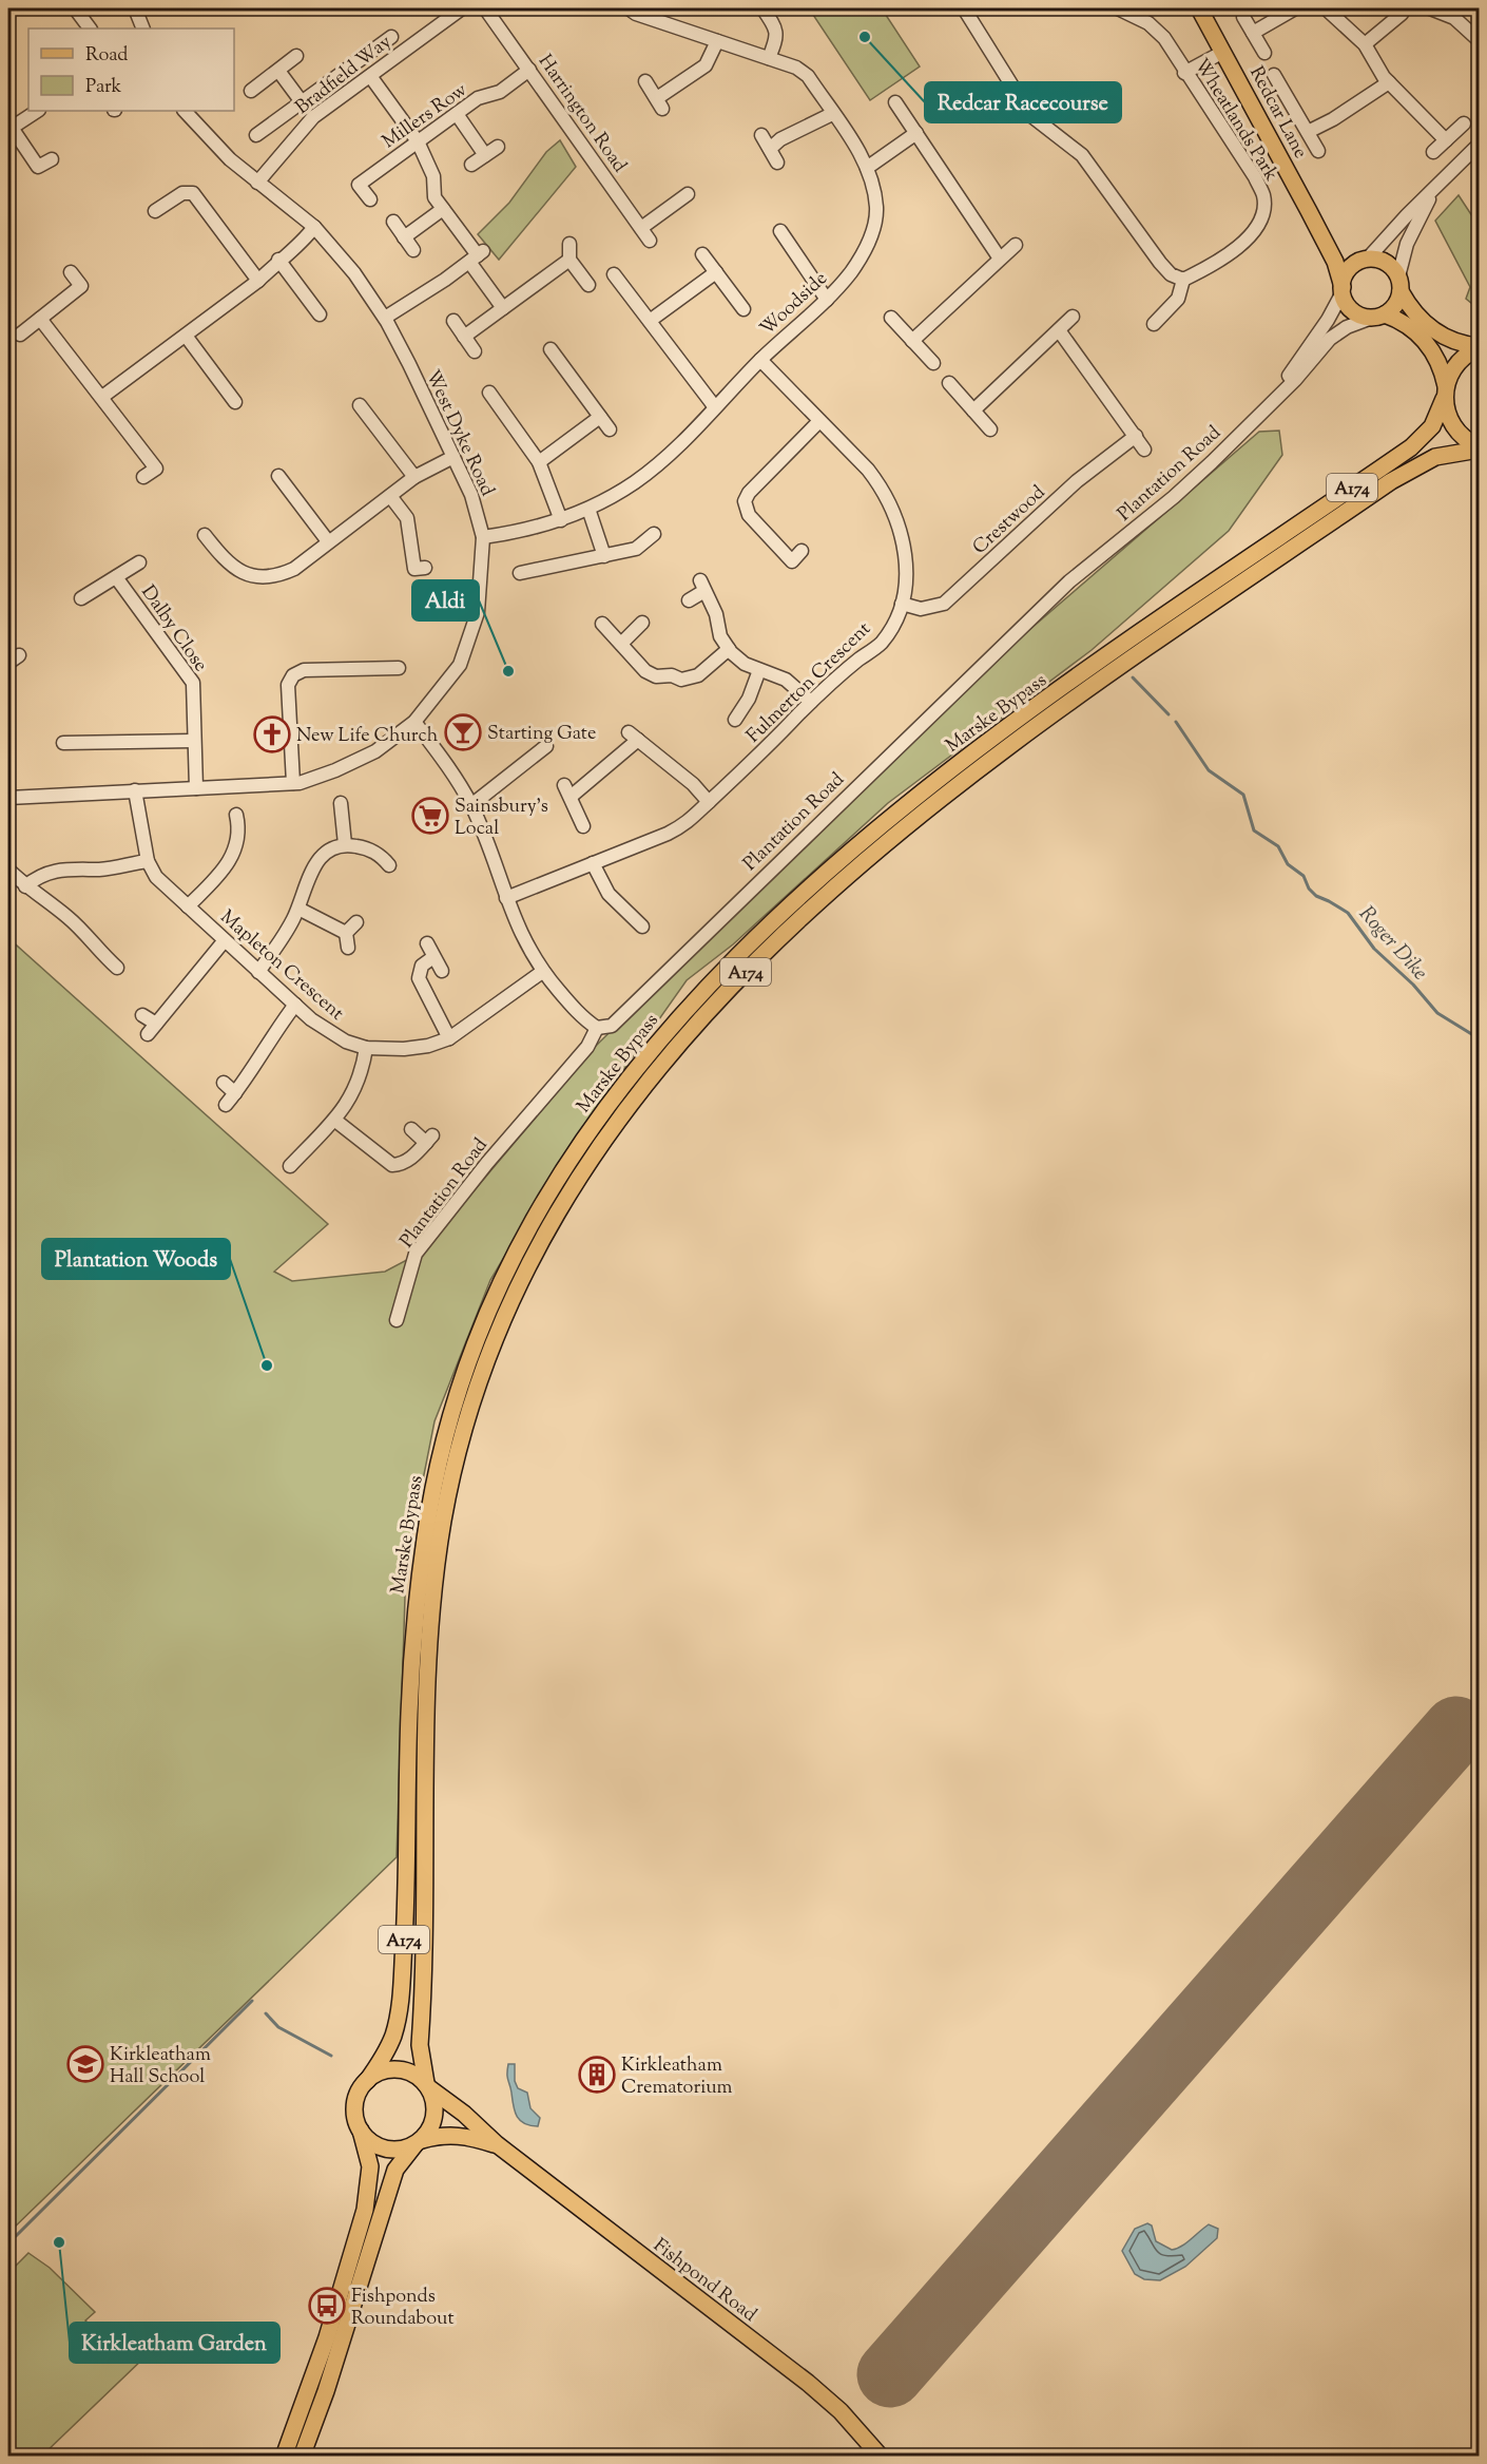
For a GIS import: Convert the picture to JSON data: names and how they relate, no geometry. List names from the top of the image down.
{
  "streets": {
    "main road": [
      "Redcar Lane",
      "A174",
      "Marske Bypass",
      "Fishpond Road"
    ],
    "street": [
      "Bradfield Way",
      "Harrington Road",
      "Millers Row",
      "Wheatlands Park",
      "Woodside",
      "West Dyke Road",
      "Plantation Road",
      "Crestwood",
      "Dalby Close",
      "Fulmerton Crescent",
      "Mapleton Crescent"
    ]
  },
  "crossings": [
    ["Bradfield Way", "West Dyke Road"],
    ["Redcar Lane", "Plantation Road"],
    ["Harrington Road", "Millers Row"],
    ["Woodside", "West Dyke Road"],
    ["Woodside", "Fulmerton Crescent"],
    ["West Dyke Road", "Dalby Close"],
    ["West Dyke Road", "Mapleton Crescent"],
    ["A174", "Marske Bypass"],
    ["A174", "Fishpond Road"],
    ["Crestwood", "Fulmerton Crescent"],
    ["Marske Bypass", "Fishpond Road"]
  ],
  "water": ["Roger Dike"],
  "places": {
    "other": [
      "Redcar Racecourse",
      "Aldi",
      "Plantation Woods",
      "Kirkleatham Garden"
    ],
    "bar": ["Starting Gate"],
    "church": ["New Life Church"],
    "supermarket": ["Sainsbury's Local"],
    "school or university": ["Kirkleatham Hall School"],
    "building": ["Kirkleatham Crematorium"],
    "bus stop": ["Fishponds Roundabout"]
  },
  "legend": ["Road", "Park"]
}
